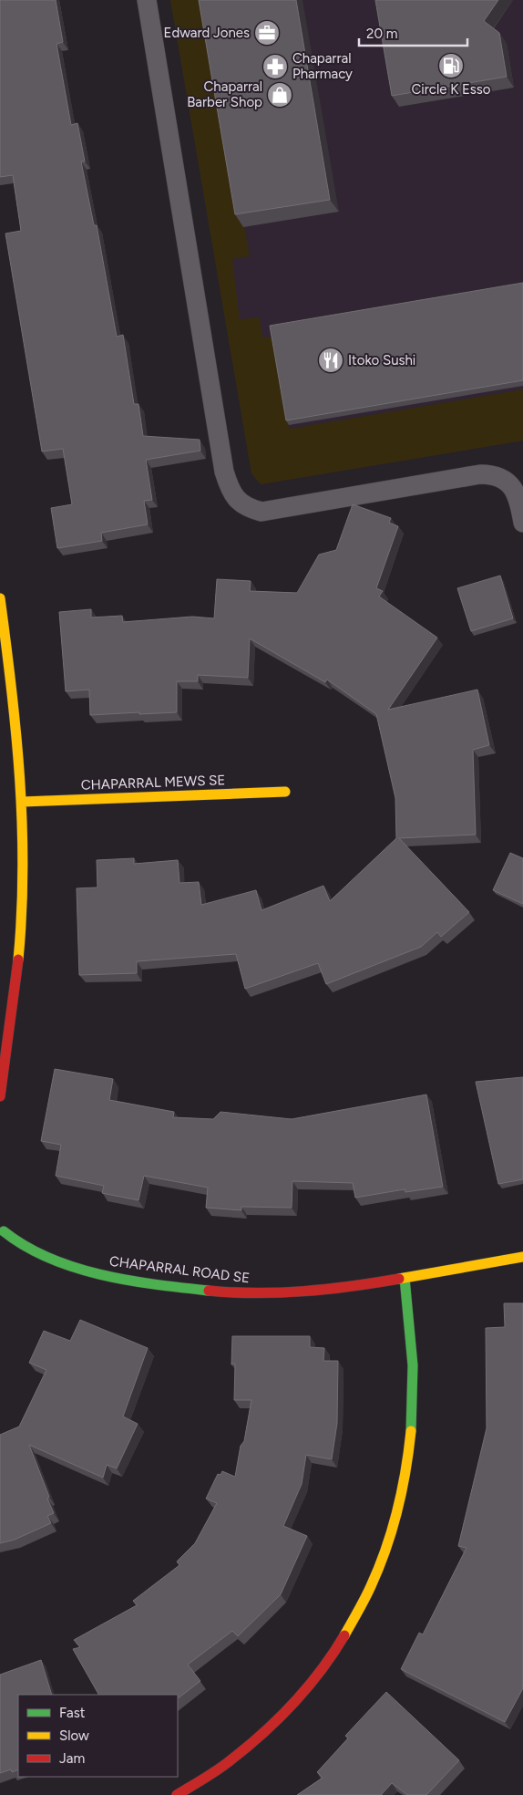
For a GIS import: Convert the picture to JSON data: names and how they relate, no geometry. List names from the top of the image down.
{
  "streets": {
    "street": ["CHAPARRAL MEWS SE", "CHAPARRAL ROAD SE"]
  },
  "places": {
    "office": ["Edward Jones"],
    "fuel station": ["Circle K Esso"],
    "pharmacy": ["Chaparral Pharmacy"],
    "shop": ["Chaparral Barber Shop"],
    "restaurant": ["Itoko Sushi"]
  },
  "legend": ["Fast", "Slow", "Jam"],
  "scale_bar": "20 m"
}
